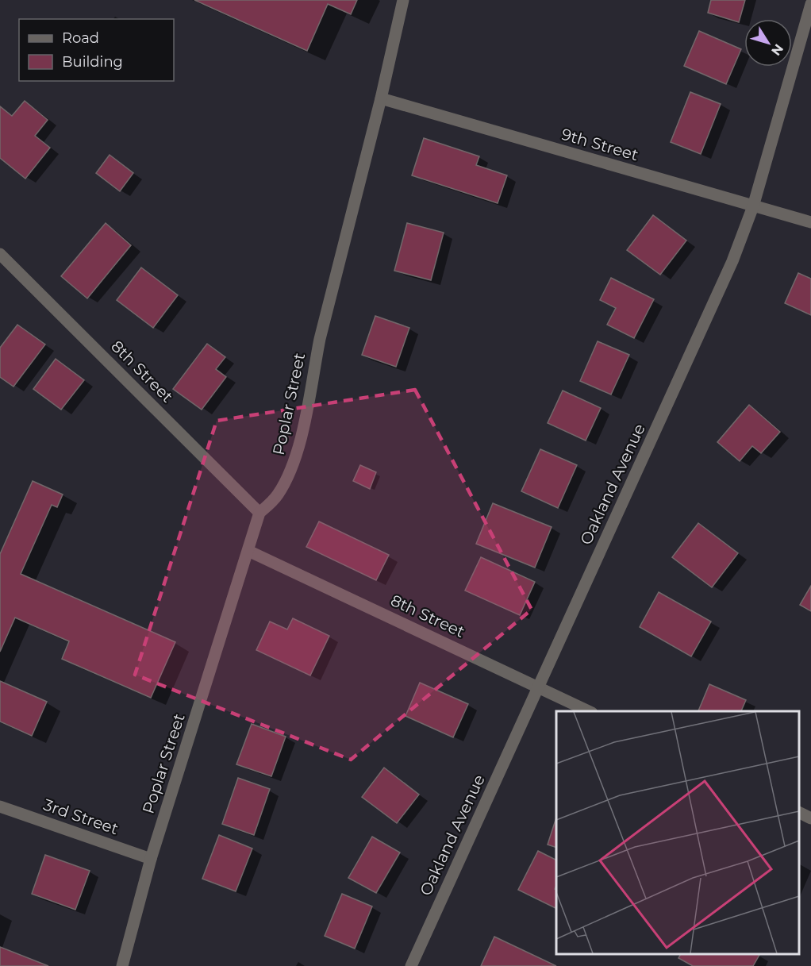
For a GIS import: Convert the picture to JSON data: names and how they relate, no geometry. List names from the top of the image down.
{
  "streets": {
    "street": [
      "9th Street",
      "8th Street",
      "Poplar Street",
      "Oakland Avenue",
      "3rd Street"
    ]
  },
  "crossings": [
    ["9th Street", "Poplar Street"],
    ["9th Street", "Oakland Avenue"],
    ["8th Street", "Poplar Street"],
    ["8th Street", "Oakland Avenue"],
    ["Poplar Street", "3rd Street"]
  ],
  "legend": ["Road", "Building"],
  "north": "bottom right"
}
